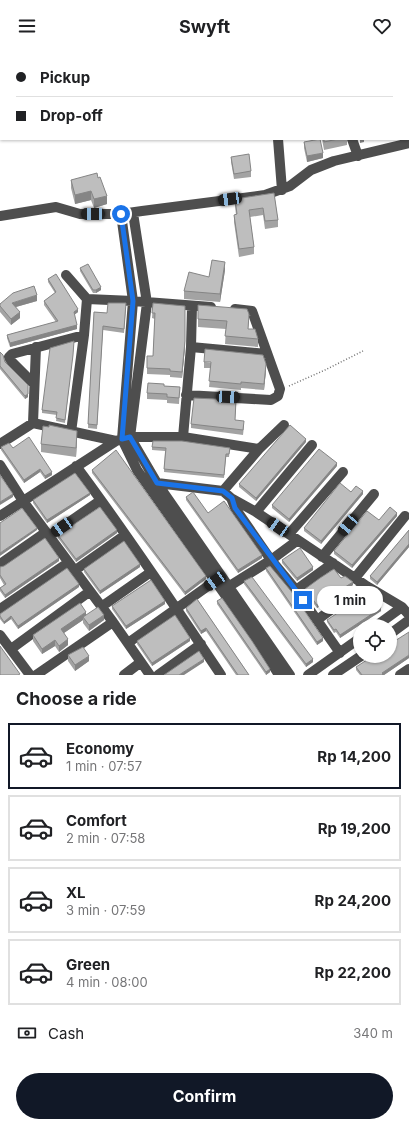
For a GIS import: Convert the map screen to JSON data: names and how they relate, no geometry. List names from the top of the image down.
{
  "page": {
    "header": "Swyft",
    "banner": ["Pickup", "Drop-off"],
    "bubble": "1 min",
    "heading": "Choose a ride",
    "list": [
      {
        "name": "Economy",
        "note": "1 min · 07:57",
        "value": "Rp 14,200"
      },
      {
        "name": "Comfort",
        "note": "2 min · 07:58",
        "value": "Rp 19,200"
      },
      {
        "name": "XL",
        "note": "3 min · 07:59",
        "value": "Rp 24,200"
      },
      {
        "name": "Green",
        "note": "4 min · 08:00",
        "value": "Rp 22,200"
      }
    ],
    "pay": ["Cash", "340 m"],
    "buttons": "Confirm"
  }
}
